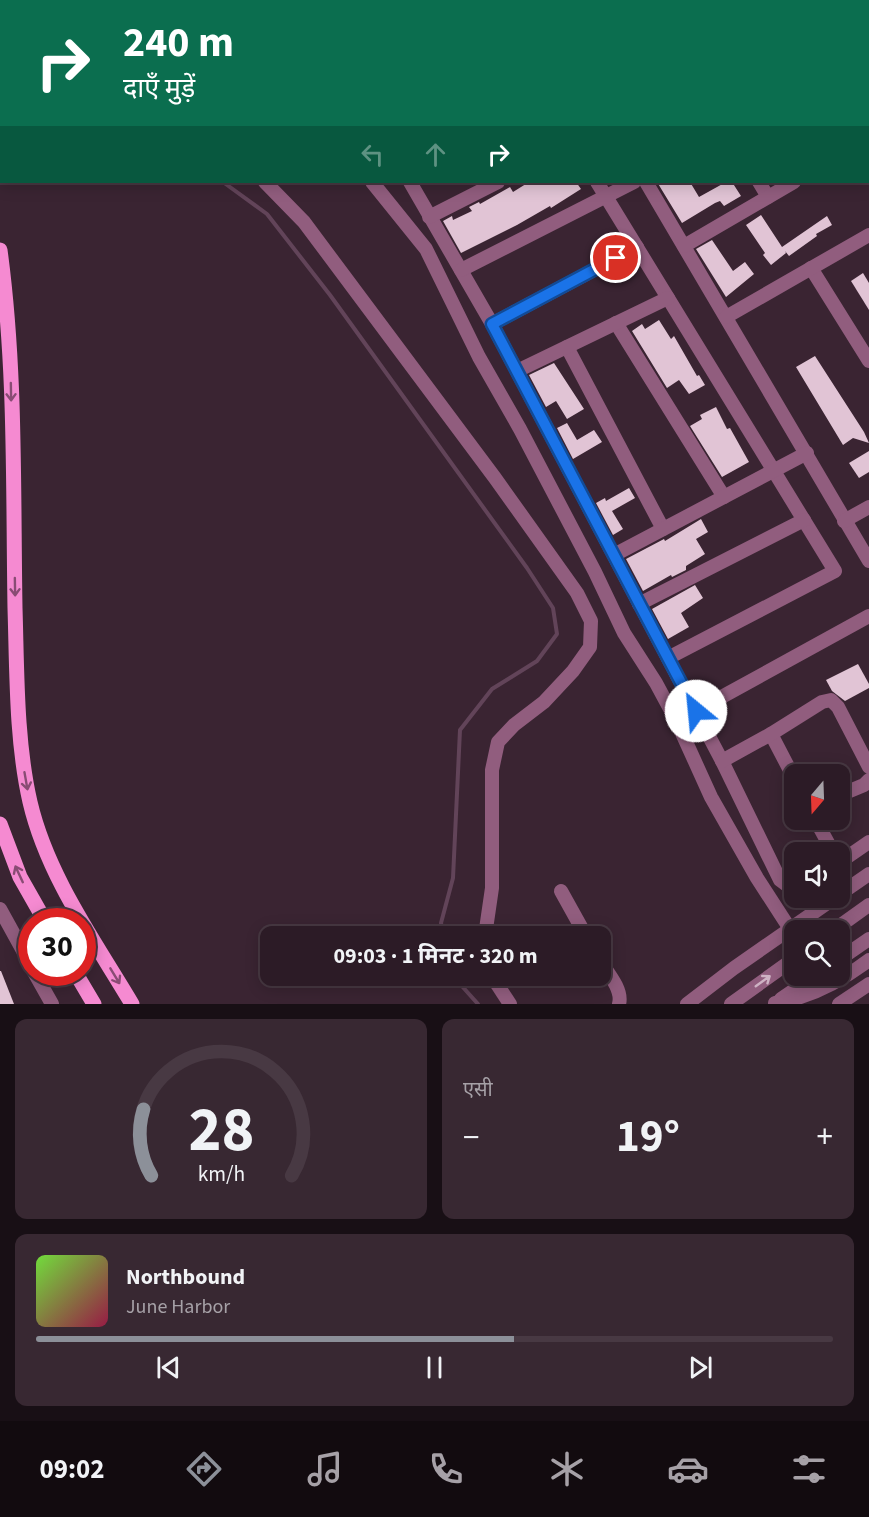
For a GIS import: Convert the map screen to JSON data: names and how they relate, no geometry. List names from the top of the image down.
{
  "north": "bottom",
  "page": {
    "turn": ["240 m", "दाएँ मुड़ें"],
    "limit": "30",
    "trip": "09:03 · 1 मिनट · 320 m",
    "tile": "एसी",
    "heat": ["−", "19°", "+"],
    "song": ["Northbound", "June Harbor"],
    "tabs": "09:02",
    "gauge": ["28", "km/h"]
  }
}
